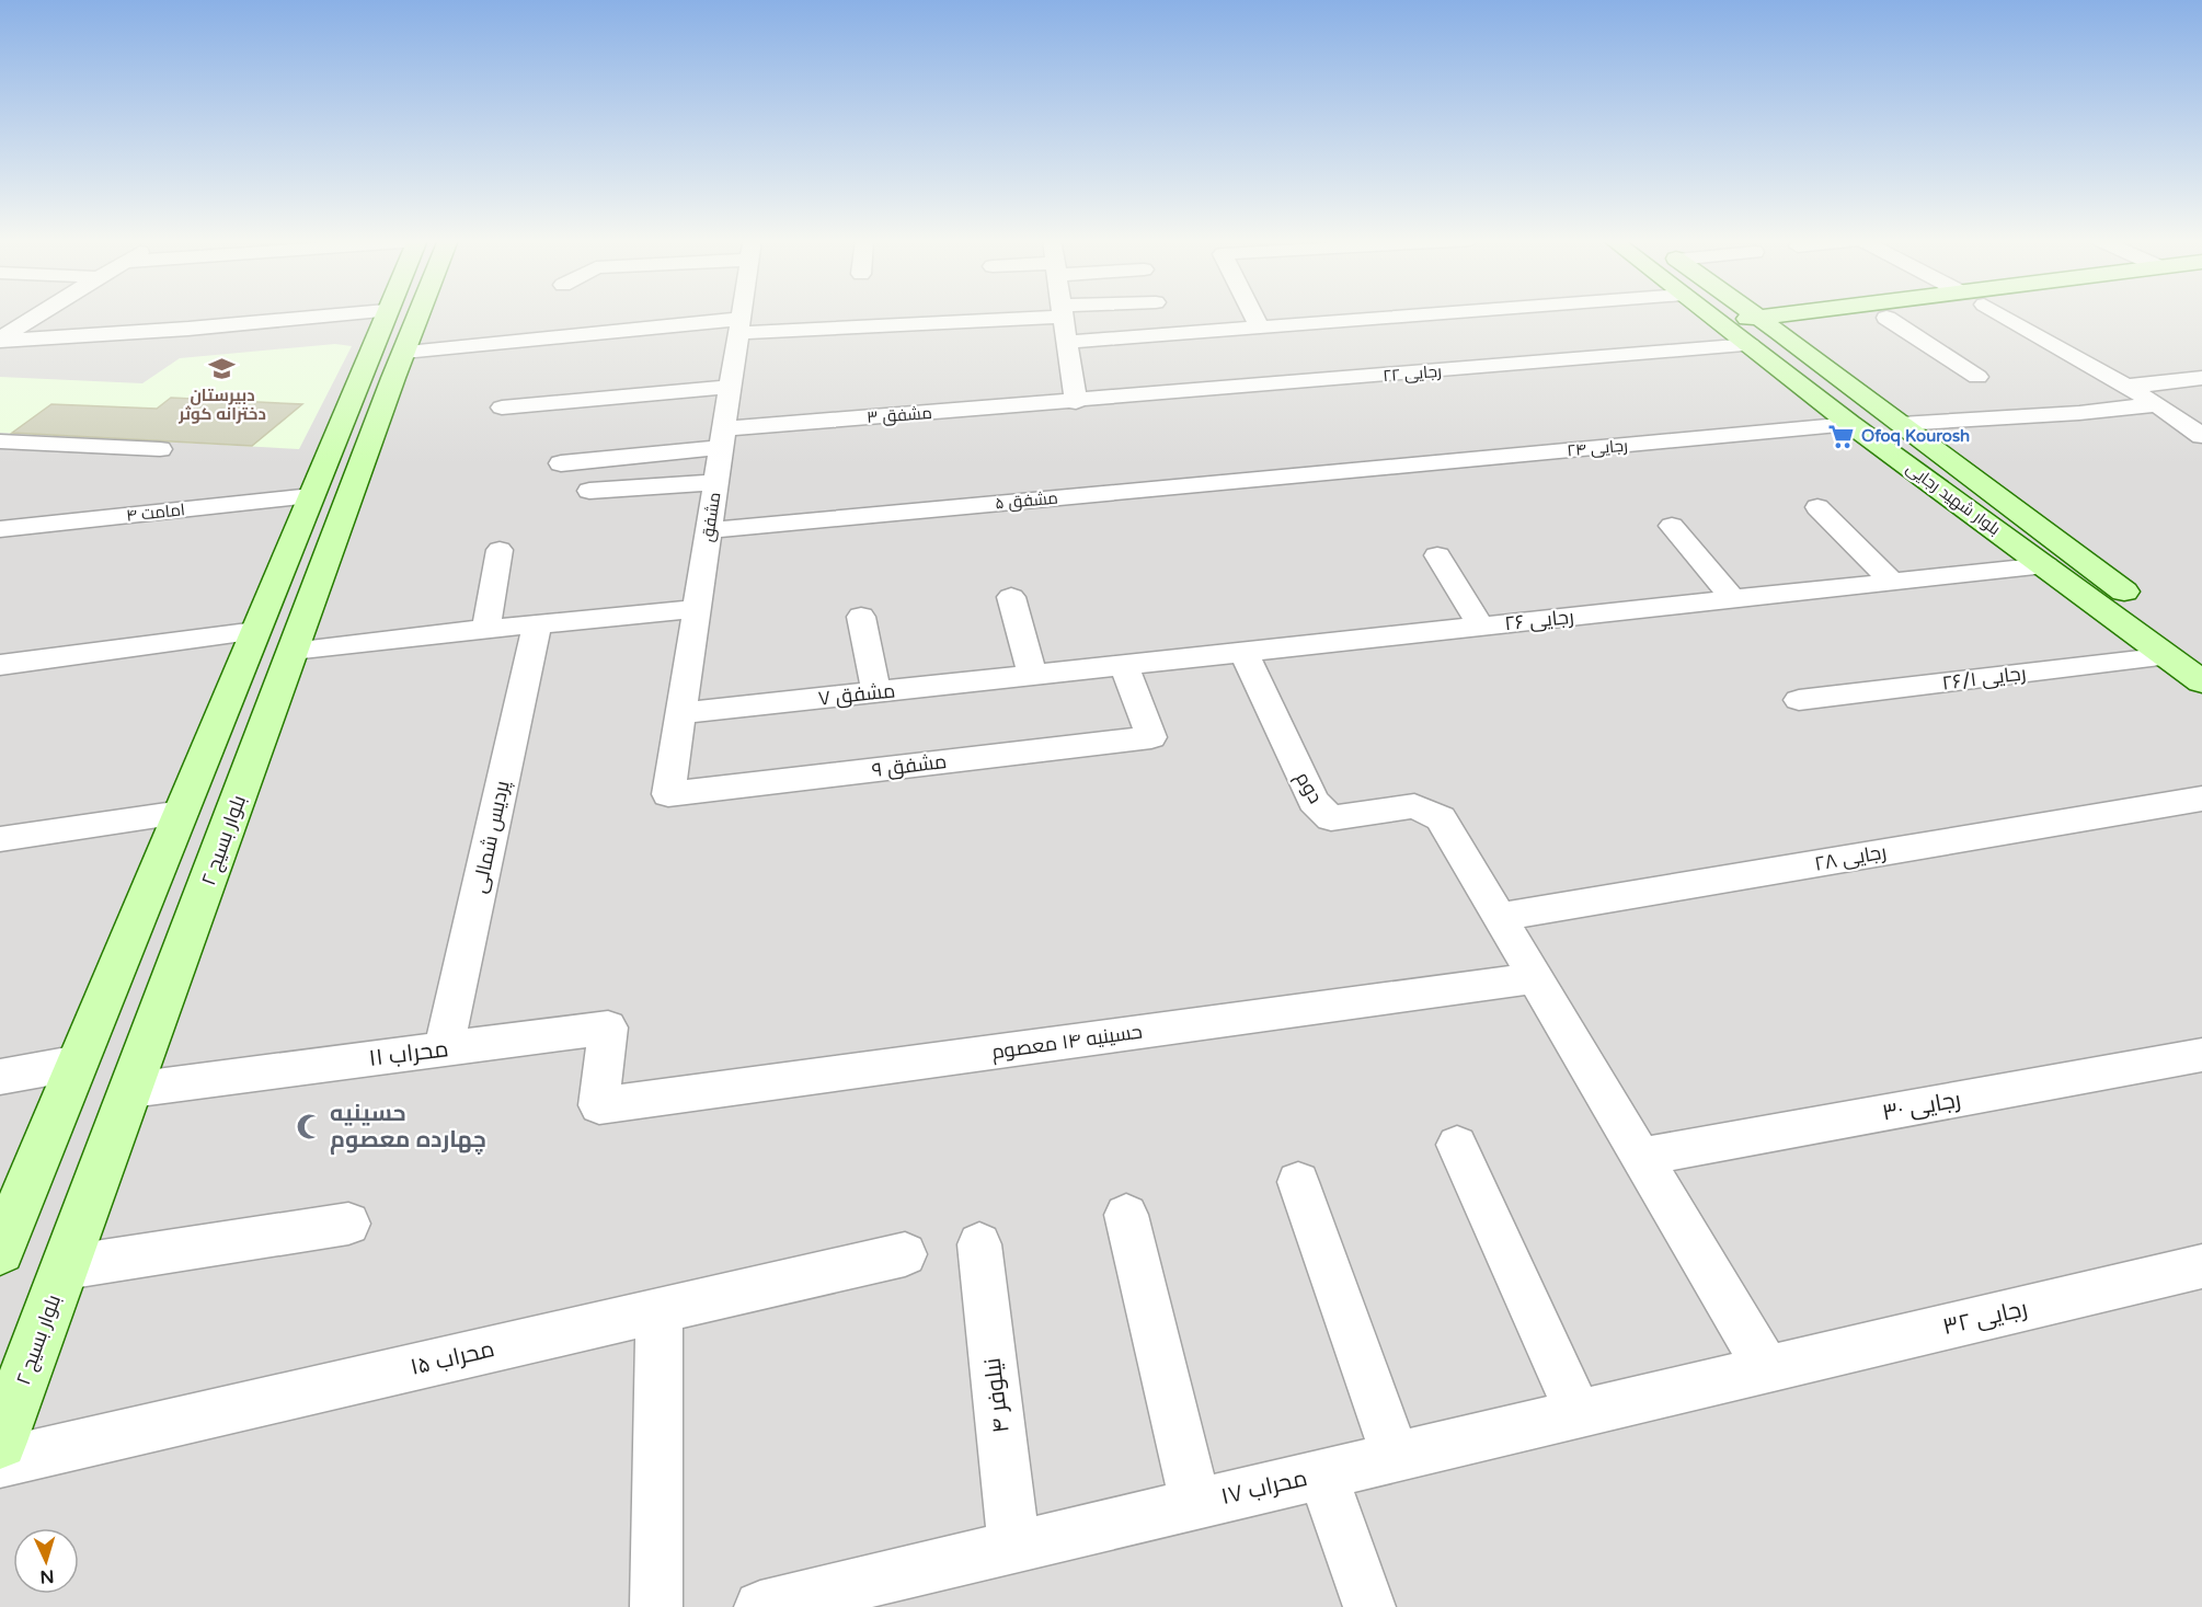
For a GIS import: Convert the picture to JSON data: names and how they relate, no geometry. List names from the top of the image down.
{
  "streets": {
    "main road": ["بلوار شهید رجایی", "بلوار بسیج ۲"],
    "street": [
      "رجایی ۲۲",
      "مشفق ۳",
      "رجایی ۲۴",
      "مشفق ۵",
      "امامت ۴",
      "مشفق",
      "رجایی ۲۶",
      "رجایی ۲۶/۱",
      "مشفق ۷",
      "مشفق ۹",
      "دوم",
      "پردیس شمالی",
      "رجایی ۲۸",
      "حسینیه ۱۴ معصوم",
      "محراب ۱۱",
      "رجایی ۳۰",
      "رجایی ۳۲",
      "محراب ۱۵",
      "نیلوفر ۴",
      "محراب ۱۷"
    ]
  },
  "crossings": [
    ["رجایی ۲۲", "مشفق ۳"],
    ["رجایی ۲۲", "بلوار شهید رجایی"],
    ["مشفق ۳", "مشفق"],
    ["رجایی ۲۴", "بلوار شهید رجایی"],
    ["رجایی ۲۴", "مشفق ۵"],
    ["بلوار شهید رجایی", "رجایی ۲۶"],
    ["بلوار شهید رجایی", "رجایی ۲۶/۱"],
    ["مشفق ۵", "مشفق"],
    ["امامت ۴", "بلوار بسیج ۲"],
    ["مشفق", "مشفق ۷"],
    ["مشفق", "مشفق ۹"],
    ["رجایی ۲۶", "مشفق ۷"],
    ["رجایی ۲۶", "مشفق ۹"],
    ["رجایی ۲۶", "دوم"],
    ["دوم", "رجایی ۲۸"],
    ["پردیس شمالی", "محراب ۱۱"],
    ["بلوار بسیج ۲", "محراب ۱۱"],
    ["حسینیه ۱۴ معصوم", "محراب ۱۱"],
    ["رجایی ۳۲", "محراب ۱۷"],
    ["نیلوفر ۴", "محراب ۱۷"]
  ],
  "places": {
    "school or university": ["دبیرستان دخترانه کوثر"],
    "supermarket": ["Ofoq Kourosh"],
    "mosque": ["حسینیه چهارده معصوم"]
  },
  "north": "bottom"
}
